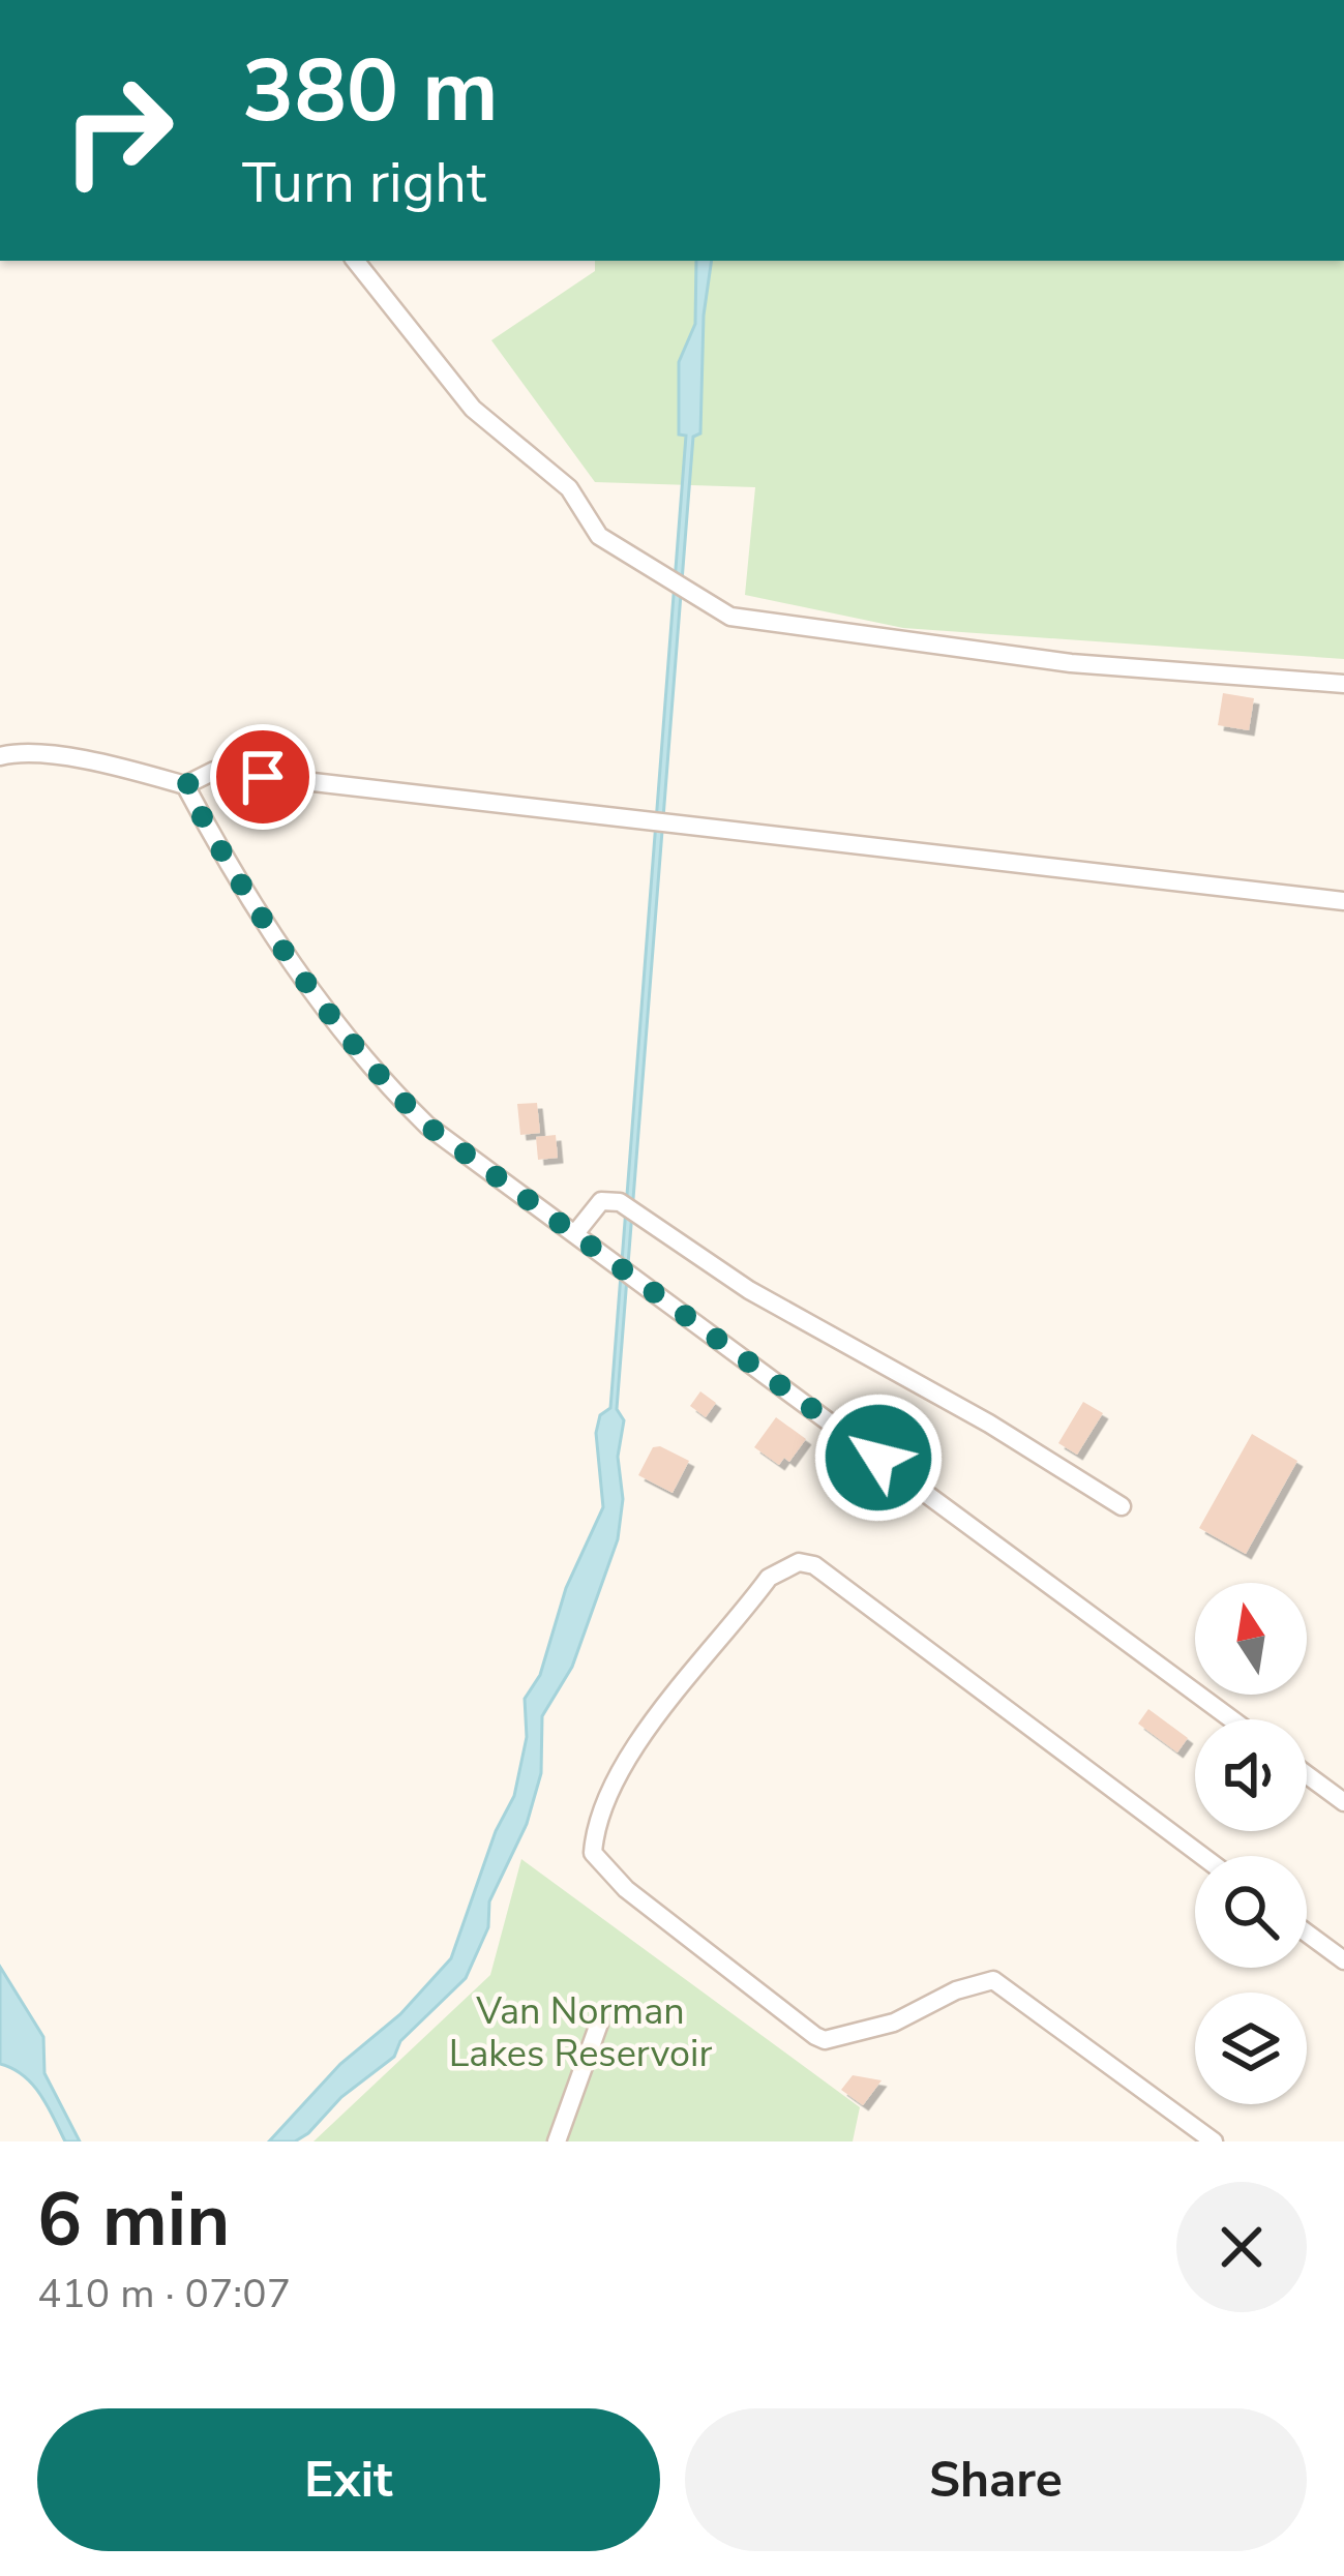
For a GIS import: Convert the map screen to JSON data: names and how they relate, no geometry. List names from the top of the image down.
{
  "parks": ["Van Norman Lakes Reservoir"],
  "north": "top",
  "page": {
    "turn": ["380 m", "Turn right"],
    "heading": ["6 min", "410 m · 07:07"],
    "buttons": ["Exit", "Share"]
  }
}
